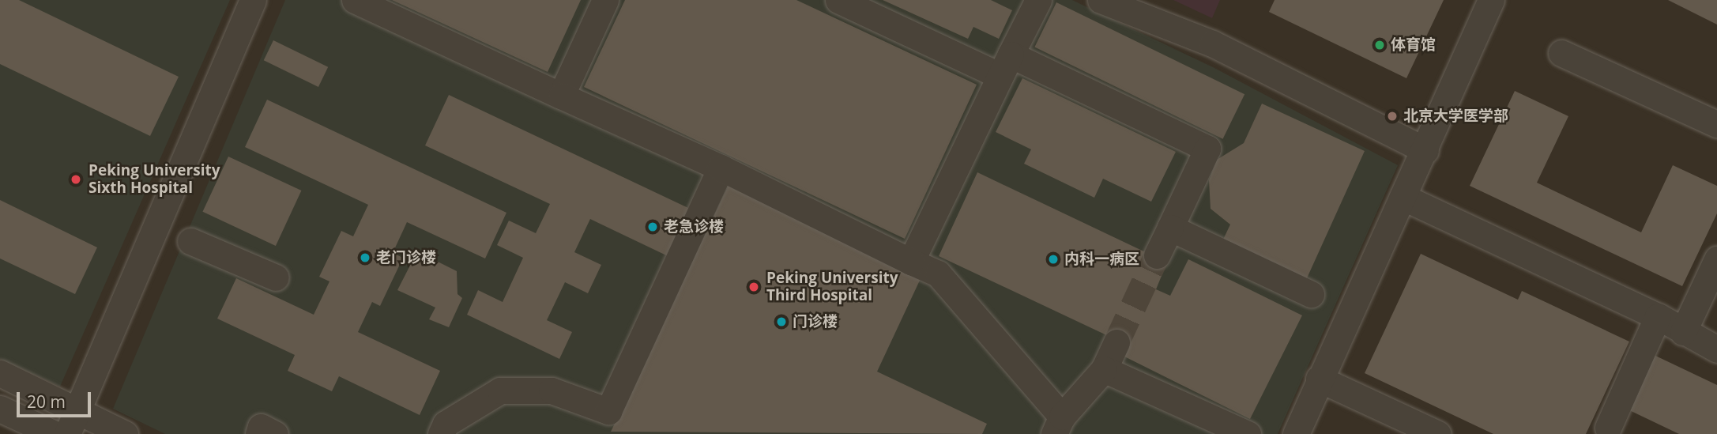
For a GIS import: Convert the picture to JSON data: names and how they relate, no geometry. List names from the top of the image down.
{
  "places": [
    "体育馆",
    "北京大学医学部",
    "Peking University Sixth Hospital",
    "老急诊楼",
    "老门诊楼",
    "内科一病区",
    "Peking University Third Hospital",
    "门诊楼"
  ],
  "scale_bar": "20 m"
}
